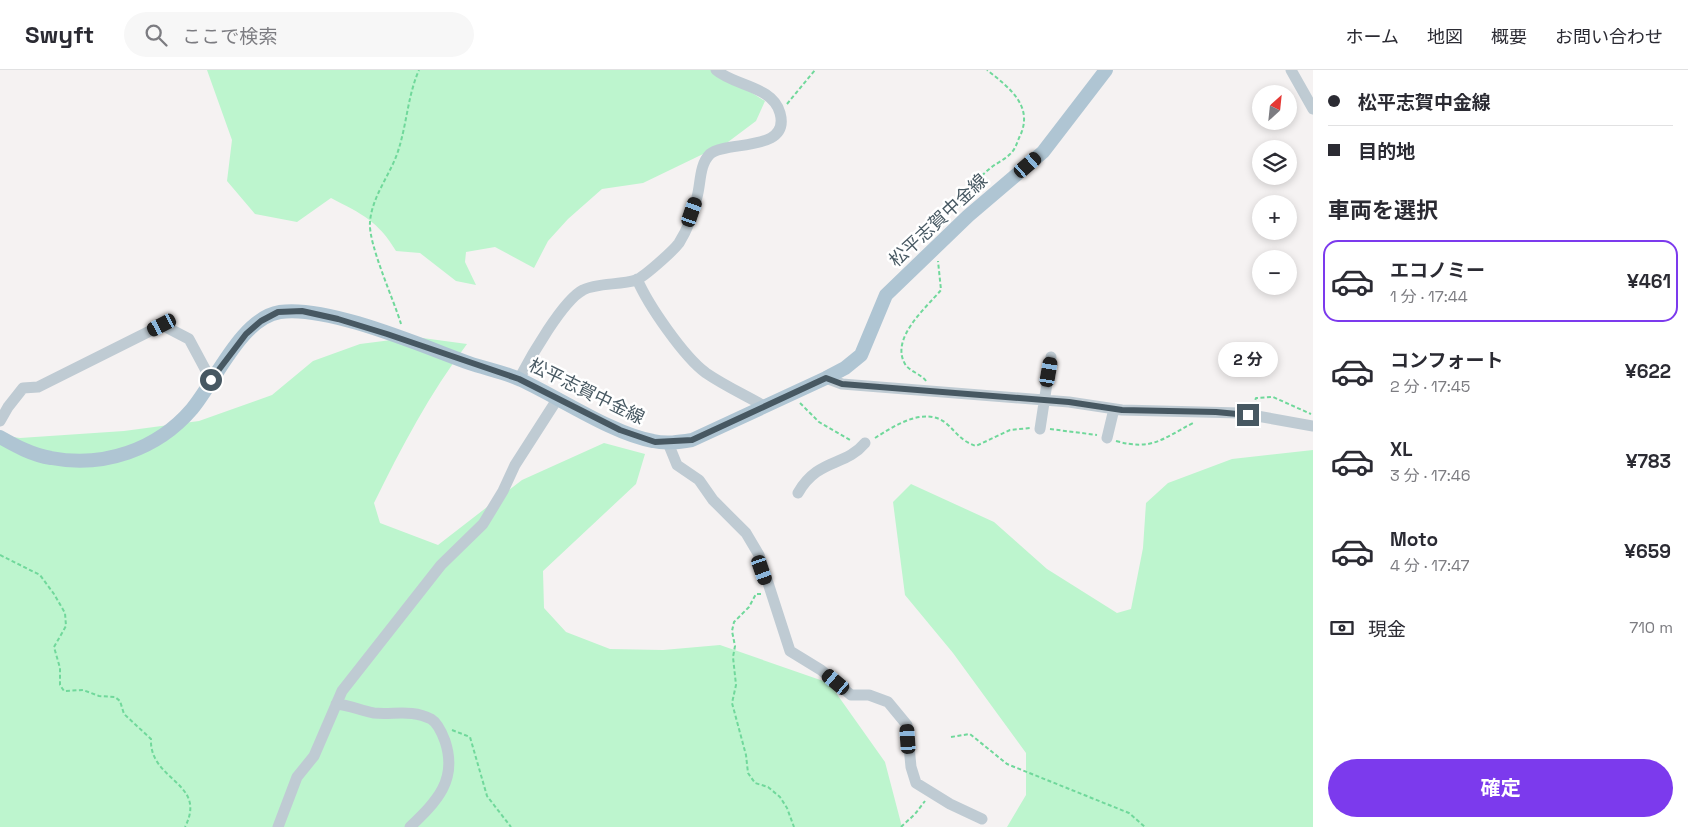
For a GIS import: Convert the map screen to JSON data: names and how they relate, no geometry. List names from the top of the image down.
{
  "streets": {
    "main road": ["松平志賀中金線"]
  },
  "north": "top right",
  "page": {
    "header": "Swyft",
    "search": "ここで検索",
    "nav": [
      "ホーム",
      "地図",
      "概要",
      "お問い合わせ"
    ],
    "banner": ["松平志賀中金線", "目的地"],
    "map_buttons": ["+", "−"],
    "heading": "車両を選択",
    "list": [
      {
        "name": "エコノミー",
        "note": "1 分 · 17:44",
        "value": "¥461"
      },
      {
        "name": "コンフォート",
        "note": "2 分 · 17:45",
        "value": "¥622"
      },
      {
        "name": "XL",
        "note": "3 分 · 17:46",
        "value": "¥783"
      },
      {
        "name": "Moto",
        "note": "4 分 · 17:47",
        "value": "¥659"
      }
    ],
    "bubble": "2 分",
    "pay": ["現金", "710 m"],
    "buttons": "確定"
  }
}
